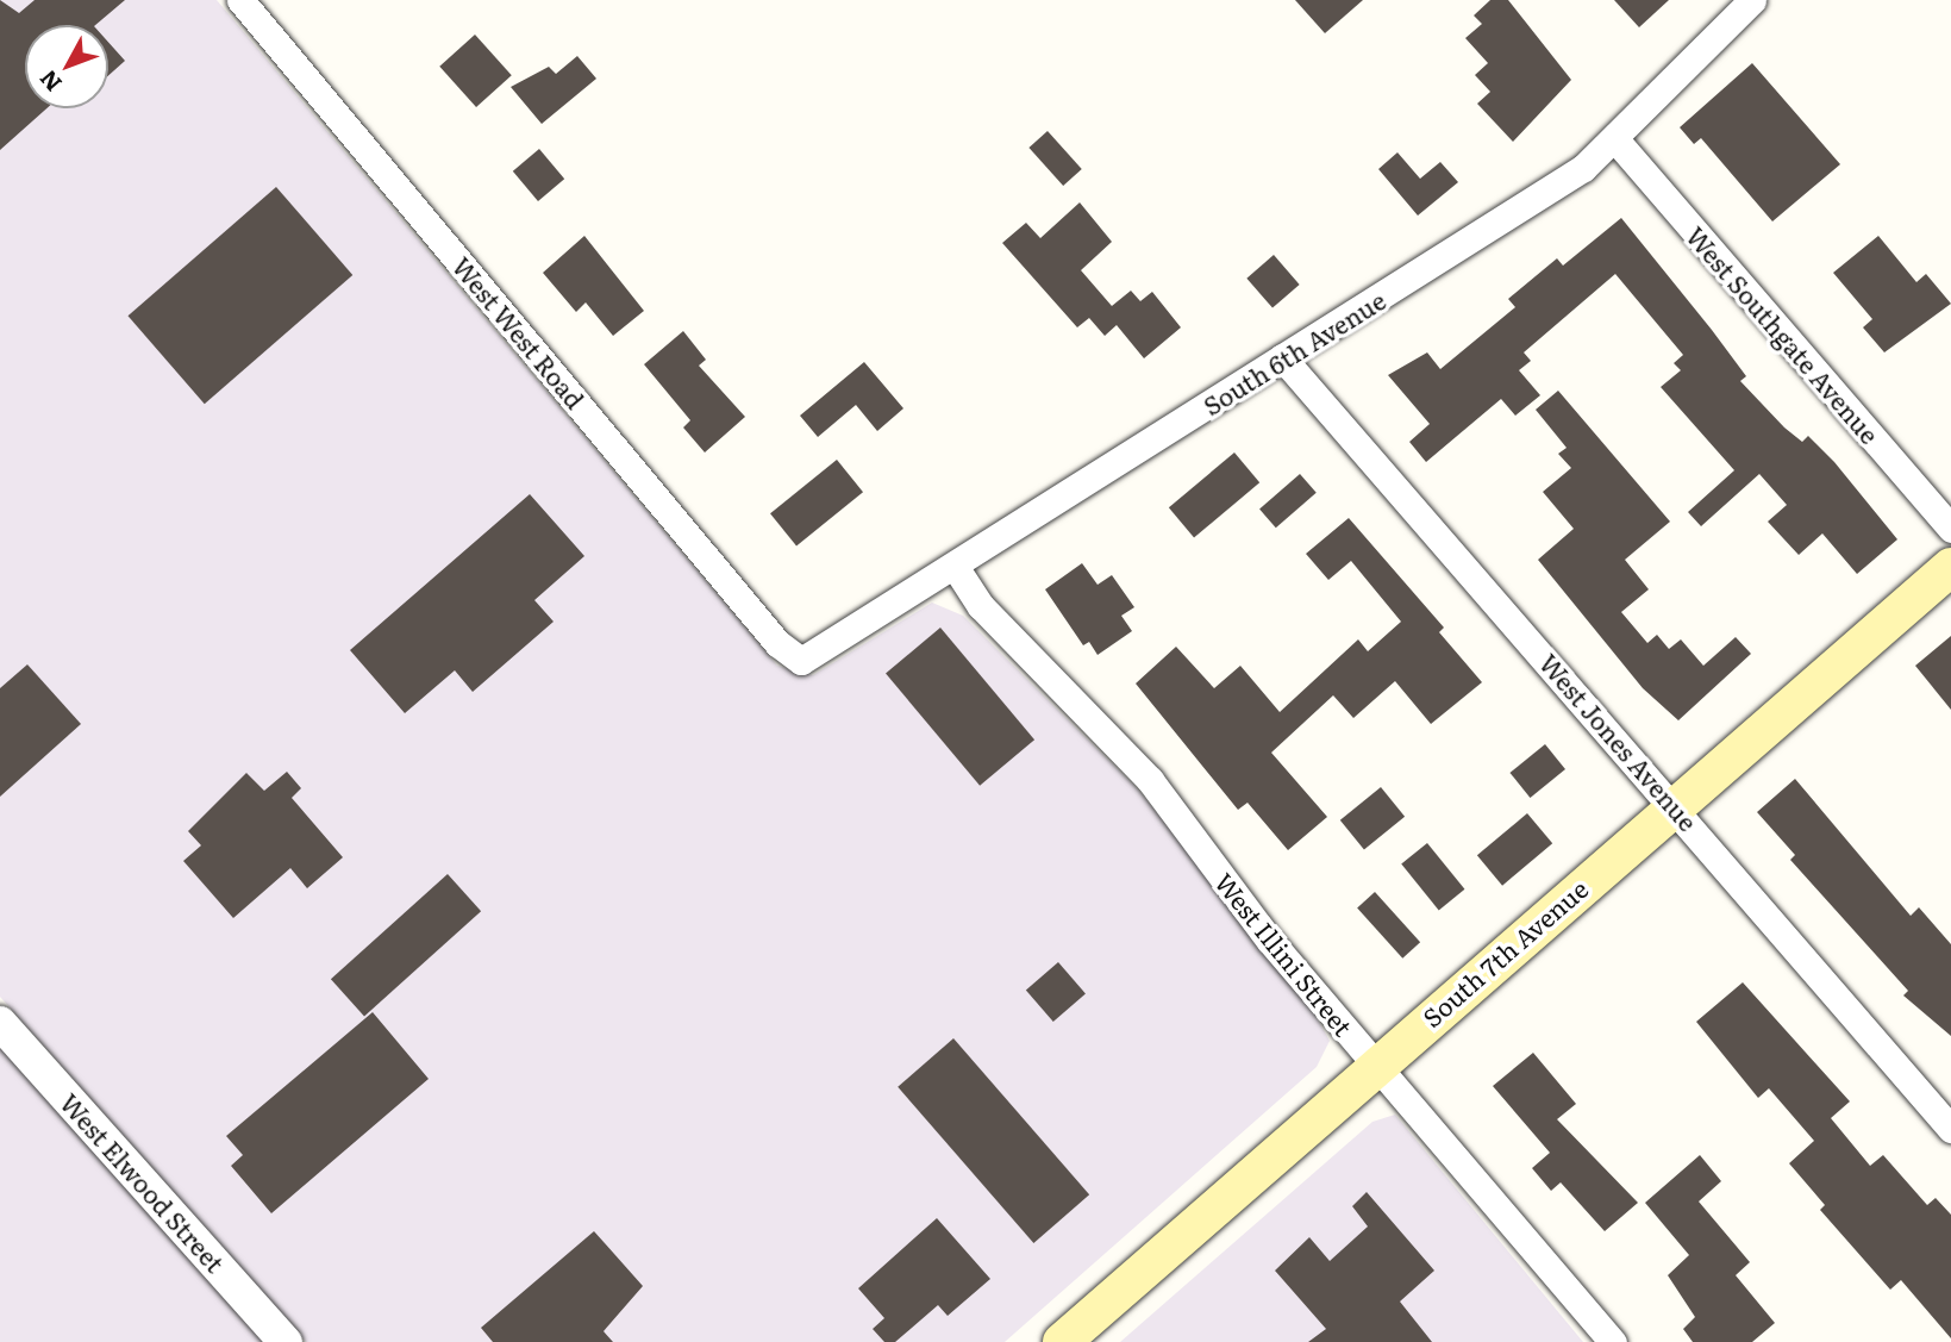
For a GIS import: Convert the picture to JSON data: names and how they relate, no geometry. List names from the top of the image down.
{
  "streets": {
    "main road": ["South 7th Avenue"],
    "street": [
      "West West Road",
      "West Southgate Avenue",
      "South 6th Avenue",
      "West Jones Avenue",
      "West Illini Street",
      "West Elwood Street"
    ]
  },
  "crossings": [
    ["West West Road", "South 6th Avenue"],
    ["West Southgate Avenue", "South 6th Avenue"],
    ["South 6th Avenue", "West Jones Avenue"],
    ["South 6th Avenue", "West Illini Street"],
    ["West Jones Avenue", "South 7th Avenue"],
    ["South 7th Avenue", "West Illini Street"]
  ],
  "north": "bottom left"
}
